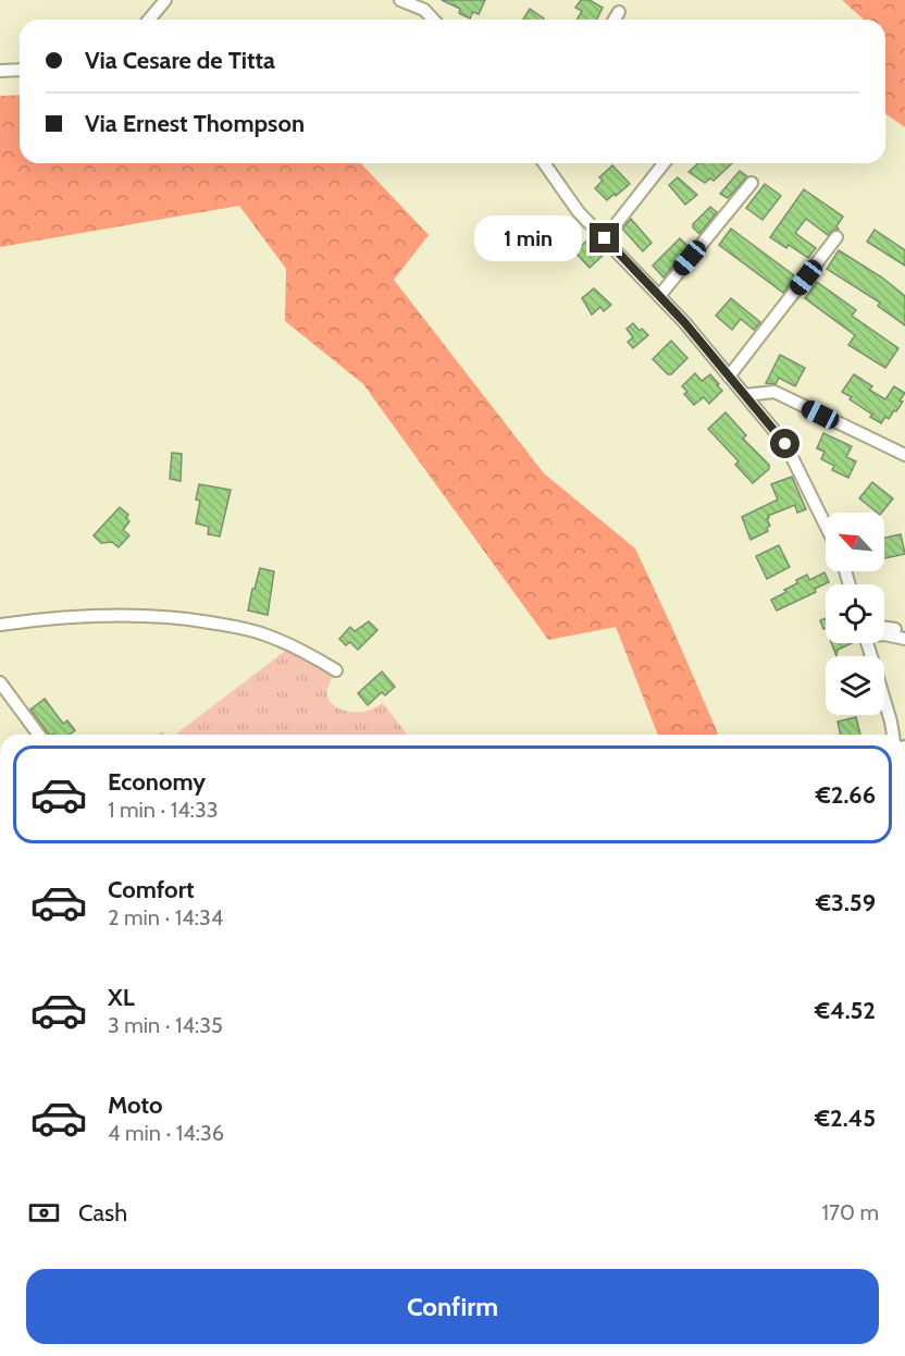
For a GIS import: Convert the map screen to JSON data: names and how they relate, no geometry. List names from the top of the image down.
{
  "north": "top left",
  "page": {
    "banner": ["Via Cesare de Titta", "Via Ernest Thompson"],
    "bubble": "1 min",
    "list": [
      {
        "name": "Economy",
        "note": "1 min · 14:33",
        "value": "€2.66"
      },
      {
        "name": "Comfort",
        "note": "2 min · 14:34",
        "value": "€3.59"
      },
      {
        "name": "XL",
        "note": "3 min · 14:35",
        "value": "€4.52"
      },
      {
        "name": "Moto",
        "note": "4 min · 14:36",
        "value": "€2.45"
      }
    ],
    "pay": ["Cash", "170 m"],
    "buttons": "Confirm"
  }
}
